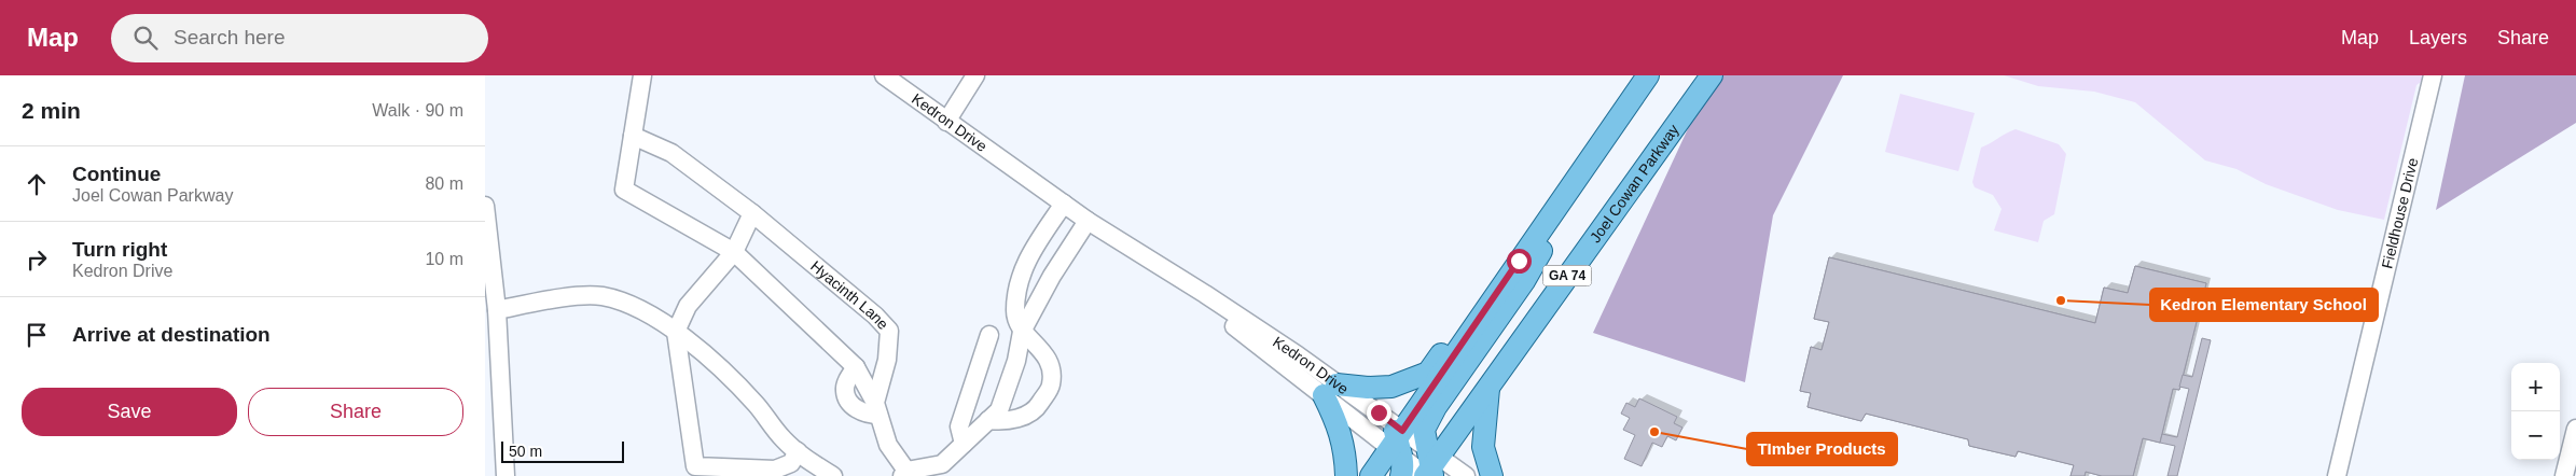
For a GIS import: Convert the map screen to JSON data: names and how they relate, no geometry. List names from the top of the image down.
{
  "streets": {
    "main road": ["Joel Cowan Parkway", "GA 74"],
    "street": ["Kedron Drive", "Fieldhouse Drive", "Hyacinth Lane"]
  },
  "crossings": [
    ["Kedron Drive", "Joel Cowan Parkway"]
  ],
  "places": ["Kedron Elementary School", "TImber Products"],
  "scale_bar": "50 m",
  "page": {
    "header": "Map",
    "search": "Search here",
    "nav": ["Map", "Layers", "Share"],
    "heading": ["2 min", "Walk · 90 m"],
    "list": [
      ["Continue", "Joel Cowan Parkway", "80 m"],
      ["Turn right", "Kedron Drive", "10 m"],
      "Arrive at destination"
    ],
    "map_buttons": ["+", "−"],
    "buttons": ["Save", "Share"],
    "scale": "50 m"
  }
}
